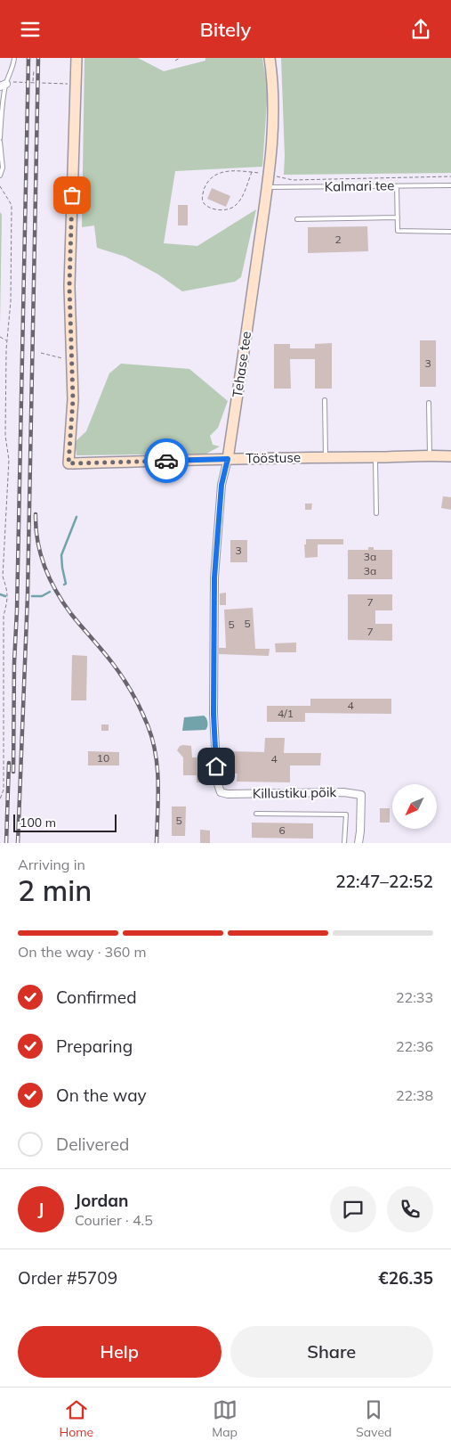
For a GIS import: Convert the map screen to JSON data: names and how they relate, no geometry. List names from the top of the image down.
{
  "streets": {
    "street": ["Tehase tee", "Tööstuse", "Killustiku põik"],
    "lane": ["Kalmari tee"]
  },
  "crossings": [
    ["Kalmari tee", "Tehase tee"],
    ["Tehase tee", "Tööstuse"],
    ["Tehase tee", "Killustiku põik"]
  ],
  "house_numbers": [
    "2",
    "3",
    "3",
    "3a",
    "3a",
    "7",
    "5",
    "5",
    "7",
    "4",
    "4/1",
    "10",
    "4",
    "5",
    "6"
  ],
  "scale_bar": "100 m",
  "north": "bottom left",
  "page": {
    "header": "Bitely",
    "scale": "100 m",
    "heading": ["2 min", "Arriving in", "22:47–22:52"],
    "panel": [
      "Jordan",
      "Courier · 4.5",
      "Order #5709",
      "€26.35"
    ],
    "bar": "On the way · 360 m",
    "list": [
      ["Confirmed", "22:33"],
      ["Preparing", "22:36"],
      ["On the way", "22:38"],
      "Delivered"
    ],
    "round": "J",
    "buttons": ["Help", "Share"],
    "tabs": ["Home", "Map", "Saved"]
  }
}
